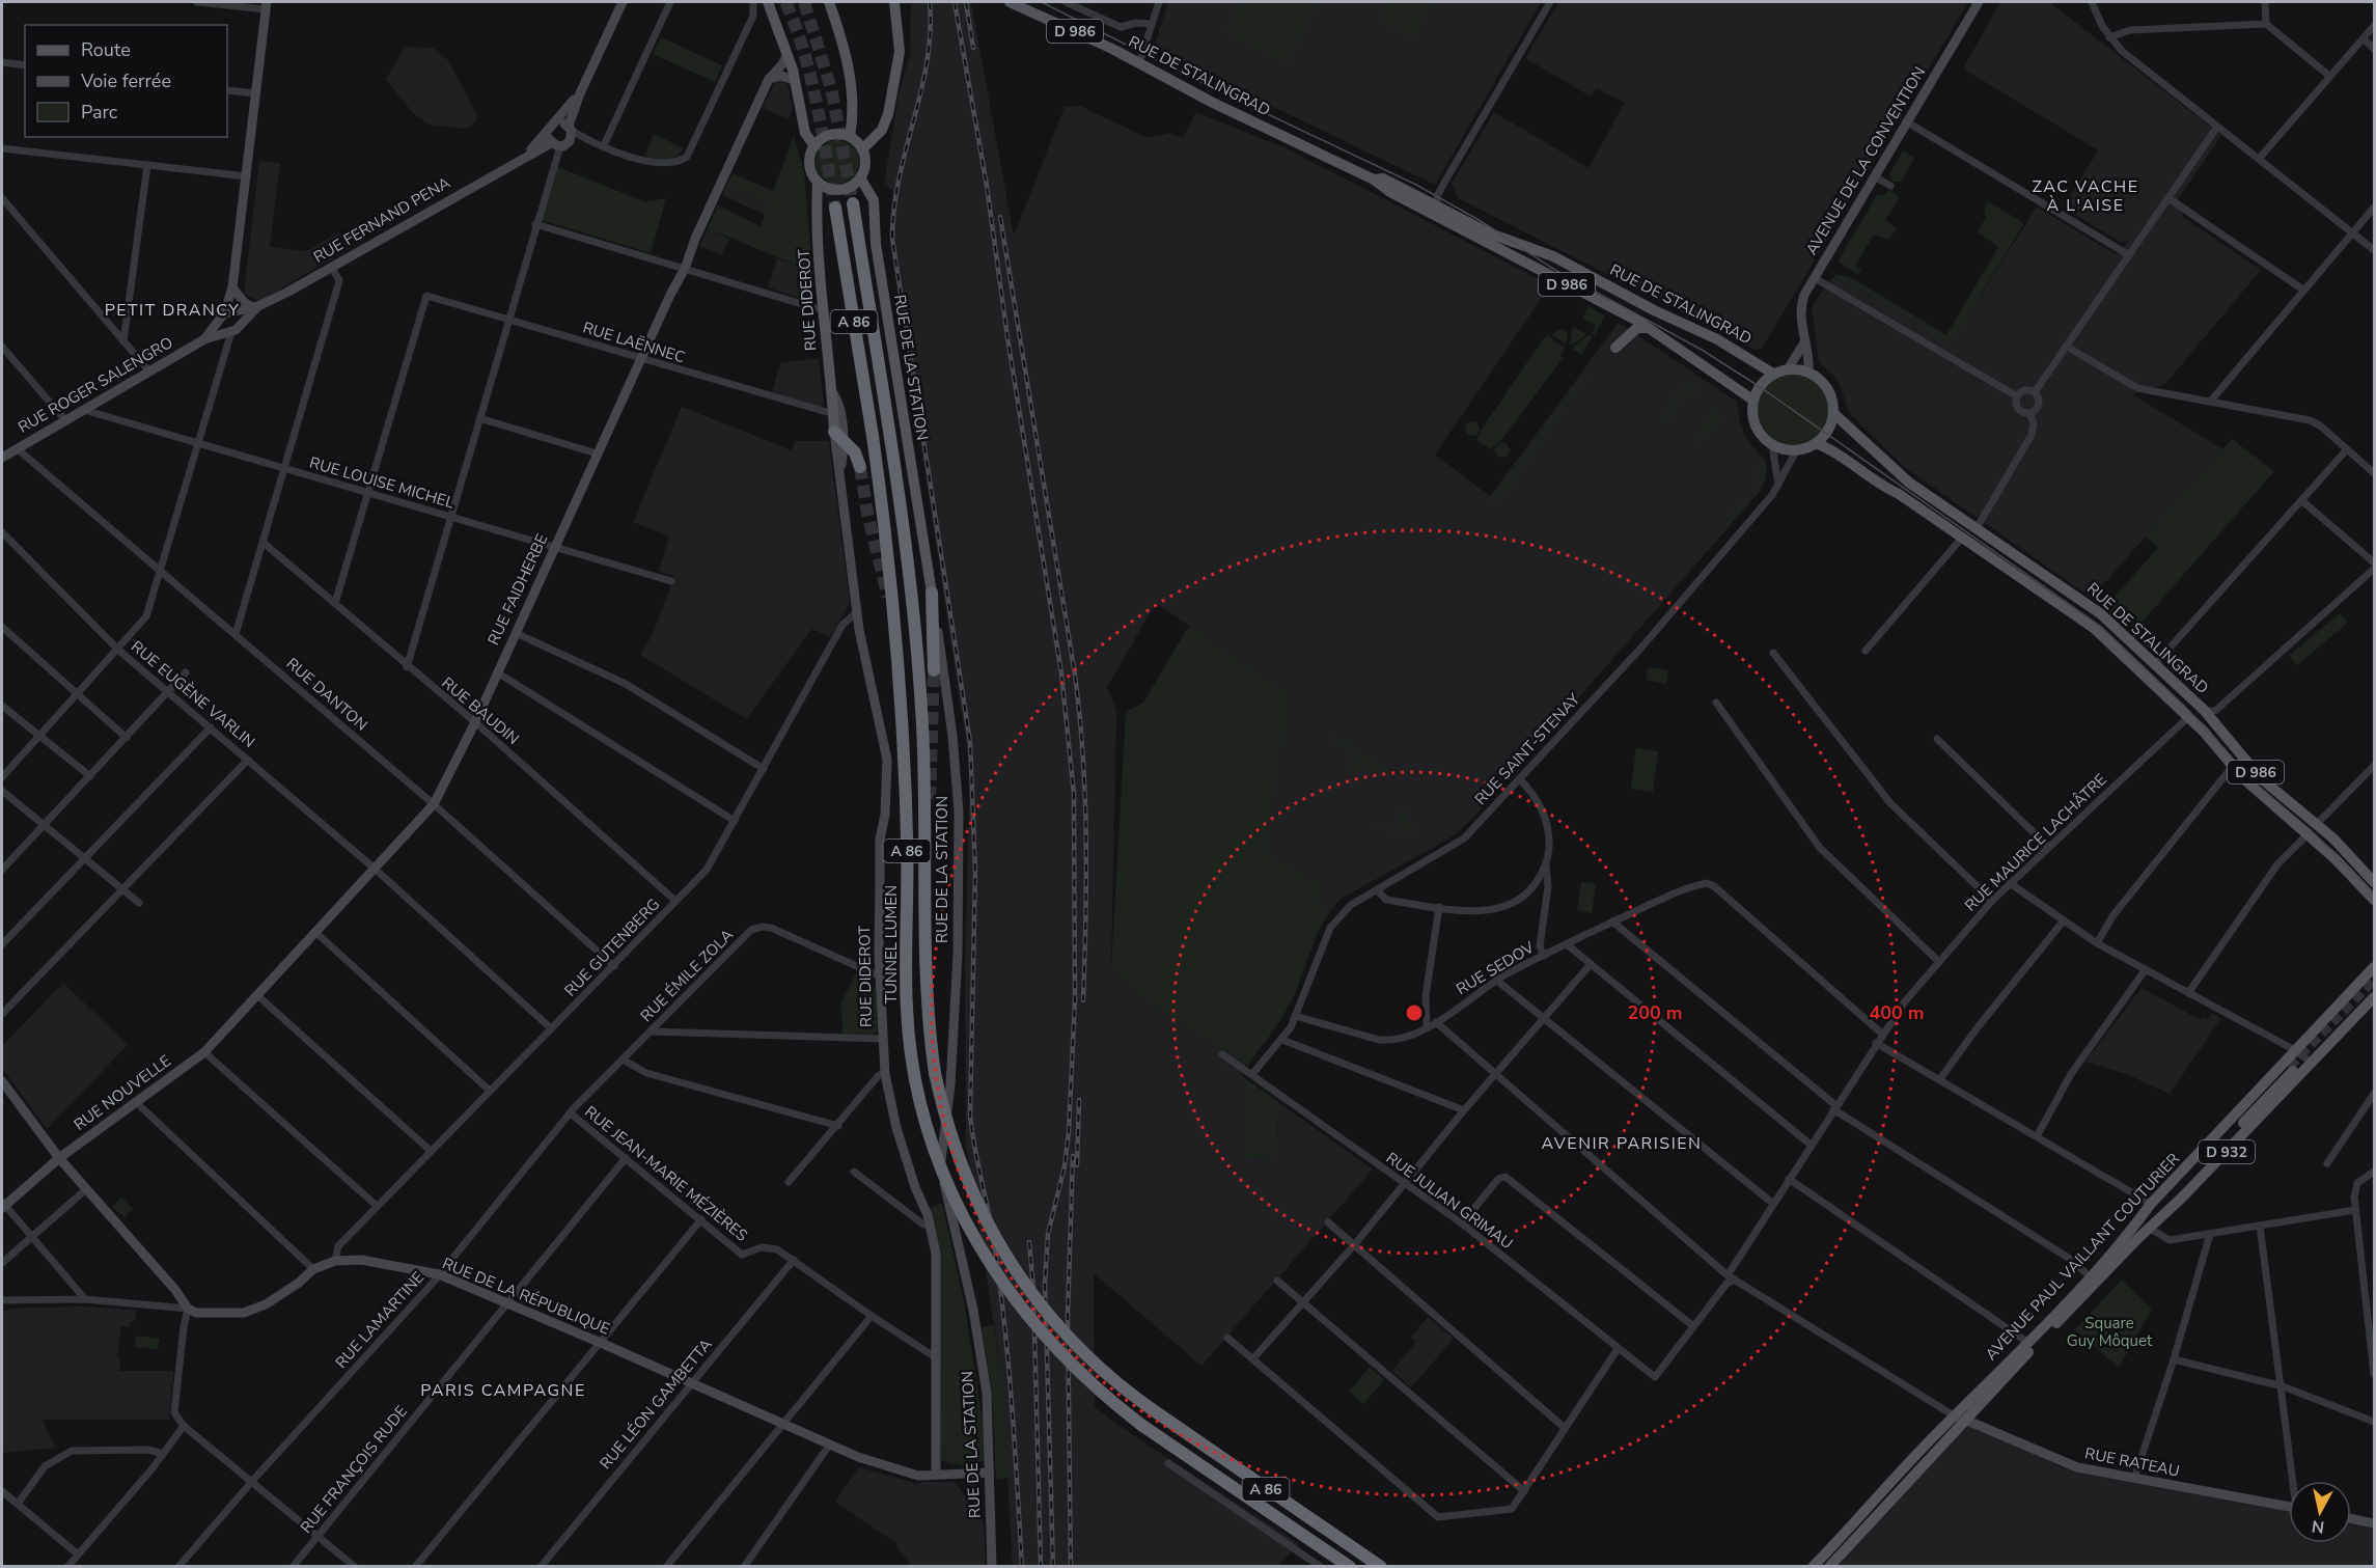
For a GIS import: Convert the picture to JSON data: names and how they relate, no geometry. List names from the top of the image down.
{
  "streets": {
    "highway": ["A 86", "TUNNEL LUMEN"],
    "main road": [
      "D 986",
      "RUE DE STALINGRAD",
      "RUE DIDEROT",
      "RUE DE LA STATION",
      "D 932",
      "AVENUE PAUL VAILLANT COUTURIER"
    ],
    "street": [
      "AVENUE DE LA CONVENTION",
      "RUE FERNAND PENA",
      "RUE LAËNNEC",
      "RUE ROGER SALENGRO",
      "RUE LOUISE MICHEL",
      "RUE FAIDHERBE",
      "RUE EUGÈNE VARLIN",
      "RUE DANTON",
      "RUE BAUDIN",
      "RUE SAINT-STENAY",
      "RUE MAURICE LACHÂTRE",
      "RUE GUTENBERG",
      "RUE SEDOV",
      "RUE ÉMILE ZOLA",
      "RUE NOUVELLE",
      "RUE JEAN-MARIE MÉZIÈRES",
      "RUE JULIAN GRIMAU",
      "RUE DE LA RÉPUBLIQUE",
      "RUE LAMARTINE",
      "RUE LÉON GAMBETTA",
      "RUE RATEAU",
      "RUE FRANÇOIS RUDE"
    ]
  },
  "crossings": [
    ["D 986", "RUE DE STALINGRAD"],
    ["D 986", "RUE MAURICE LACHÂTRE"],
    ["RUE DE STALINGRAD", "AVENUE DE LA CONVENTION"],
    ["RUE DE STALINGRAD", "RUE SAINT-STENAY"],
    ["RUE DE STALINGRAD", "RUE MAURICE LACHÂTRE"],
    ["AVENUE DE LA CONVENTION", "RUE SAINT-STENAY"],
    ["RUE FERNAND PENA", "RUE ROGER SALENGRO"],
    ["RUE DIDEROT", "RUE LAËNNEC"],
    ["RUE DIDEROT", "RUE DE LA STATION"],
    ["RUE DIDEROT", "RUE GUTENBERG"],
    ["RUE DIDEROT", "RUE ÉMILE ZOLA"],
    ["RUE DIDEROT", "RUE JEAN-MARIE MÉZIÈRES"],
    ["RUE DIDEROT", "RUE DE LA RÉPUBLIQUE"],
    ["RUE LAËNNEC", "RUE LOUISE MICHEL"],
    ["RUE LAËNNEC", "RUE FAIDHERBE"],
    ["RUE DE LA STATION", "RUE DE LA RÉPUBLIQUE"],
    ["RUE ROGER SALENGRO", "RUE LOUISE MICHEL"],
    ["RUE ROGER SALENGRO", "RUE DANTON"],
    ["RUE LOUISE MICHEL", "RUE FAIDHERBE"],
    ["RUE FAIDHERBE", "RUE EUGÈNE VARLIN"],
    ["RUE FAIDHERBE", "RUE DANTON"],
    ["RUE FAIDHERBE", "RUE BAUDIN"],
    ["RUE FAIDHERBE", "RUE NOUVELLE"],
    ["RUE EUGÈNE VARLIN", "RUE GUTENBERG"],
    ["RUE DANTON", "RUE GUTENBERG"],
    ["RUE BAUDIN", "RUE GUTENBERG"],
    ["RUE SAINT-STENAY", "RUE SEDOV"],
    ["RUE SAINT-STENAY", "RUE JULIAN GRIMAU"],
    ["RUE MAURICE LACHÂTRE", "RUE SEDOV"],
    ["RUE MAURICE LACHÂTRE", "RUE JULIAN GRIMAU"],
    ["RUE GUTENBERG", "RUE DE LA RÉPUBLIQUE"],
    ["RUE ÉMILE ZOLA", "RUE JEAN-MARIE MÉZIÈRES"],
    ["RUE ÉMILE ZOLA", "RUE LAMARTINE"],
    ["D 932", "AVENUE PAUL VAILLANT COUTURIER"],
    ["RUE JEAN-MARIE MÉZIÈRES", "RUE LAMARTINE"],
    ["RUE JEAN-MARIE MÉZIÈRES", "RUE LÉON GAMBETTA"],
    ["RUE JEAN-MARIE MÉZIÈRES", "RUE FRANÇOIS RUDE"],
    ["AVENUE PAUL VAILLANT COUTURIER", "RUE RATEAU"],
    ["RUE DE LA RÉPUBLIQUE", "RUE LAMARTINE"],
    ["RUE DE LA RÉPUBLIQUE", "RUE LÉON GAMBETTA"],
    ["RUE DE LA RÉPUBLIQUE", "RUE FRANÇOIS RUDE"]
  ],
  "districts": [
    "ZAC VACHE À L'AISE",
    "PETIT DRANCY",
    "AVENIR PARISIEN",
    "PARIS CAMPAGNE"
  ],
  "parks": ["Square Guy Môquet"],
  "legend": ["Route", "Voie ferrée", "Parc"],
  "north": "bottom",
  "rings": ["200 m", "400 m"]
}
